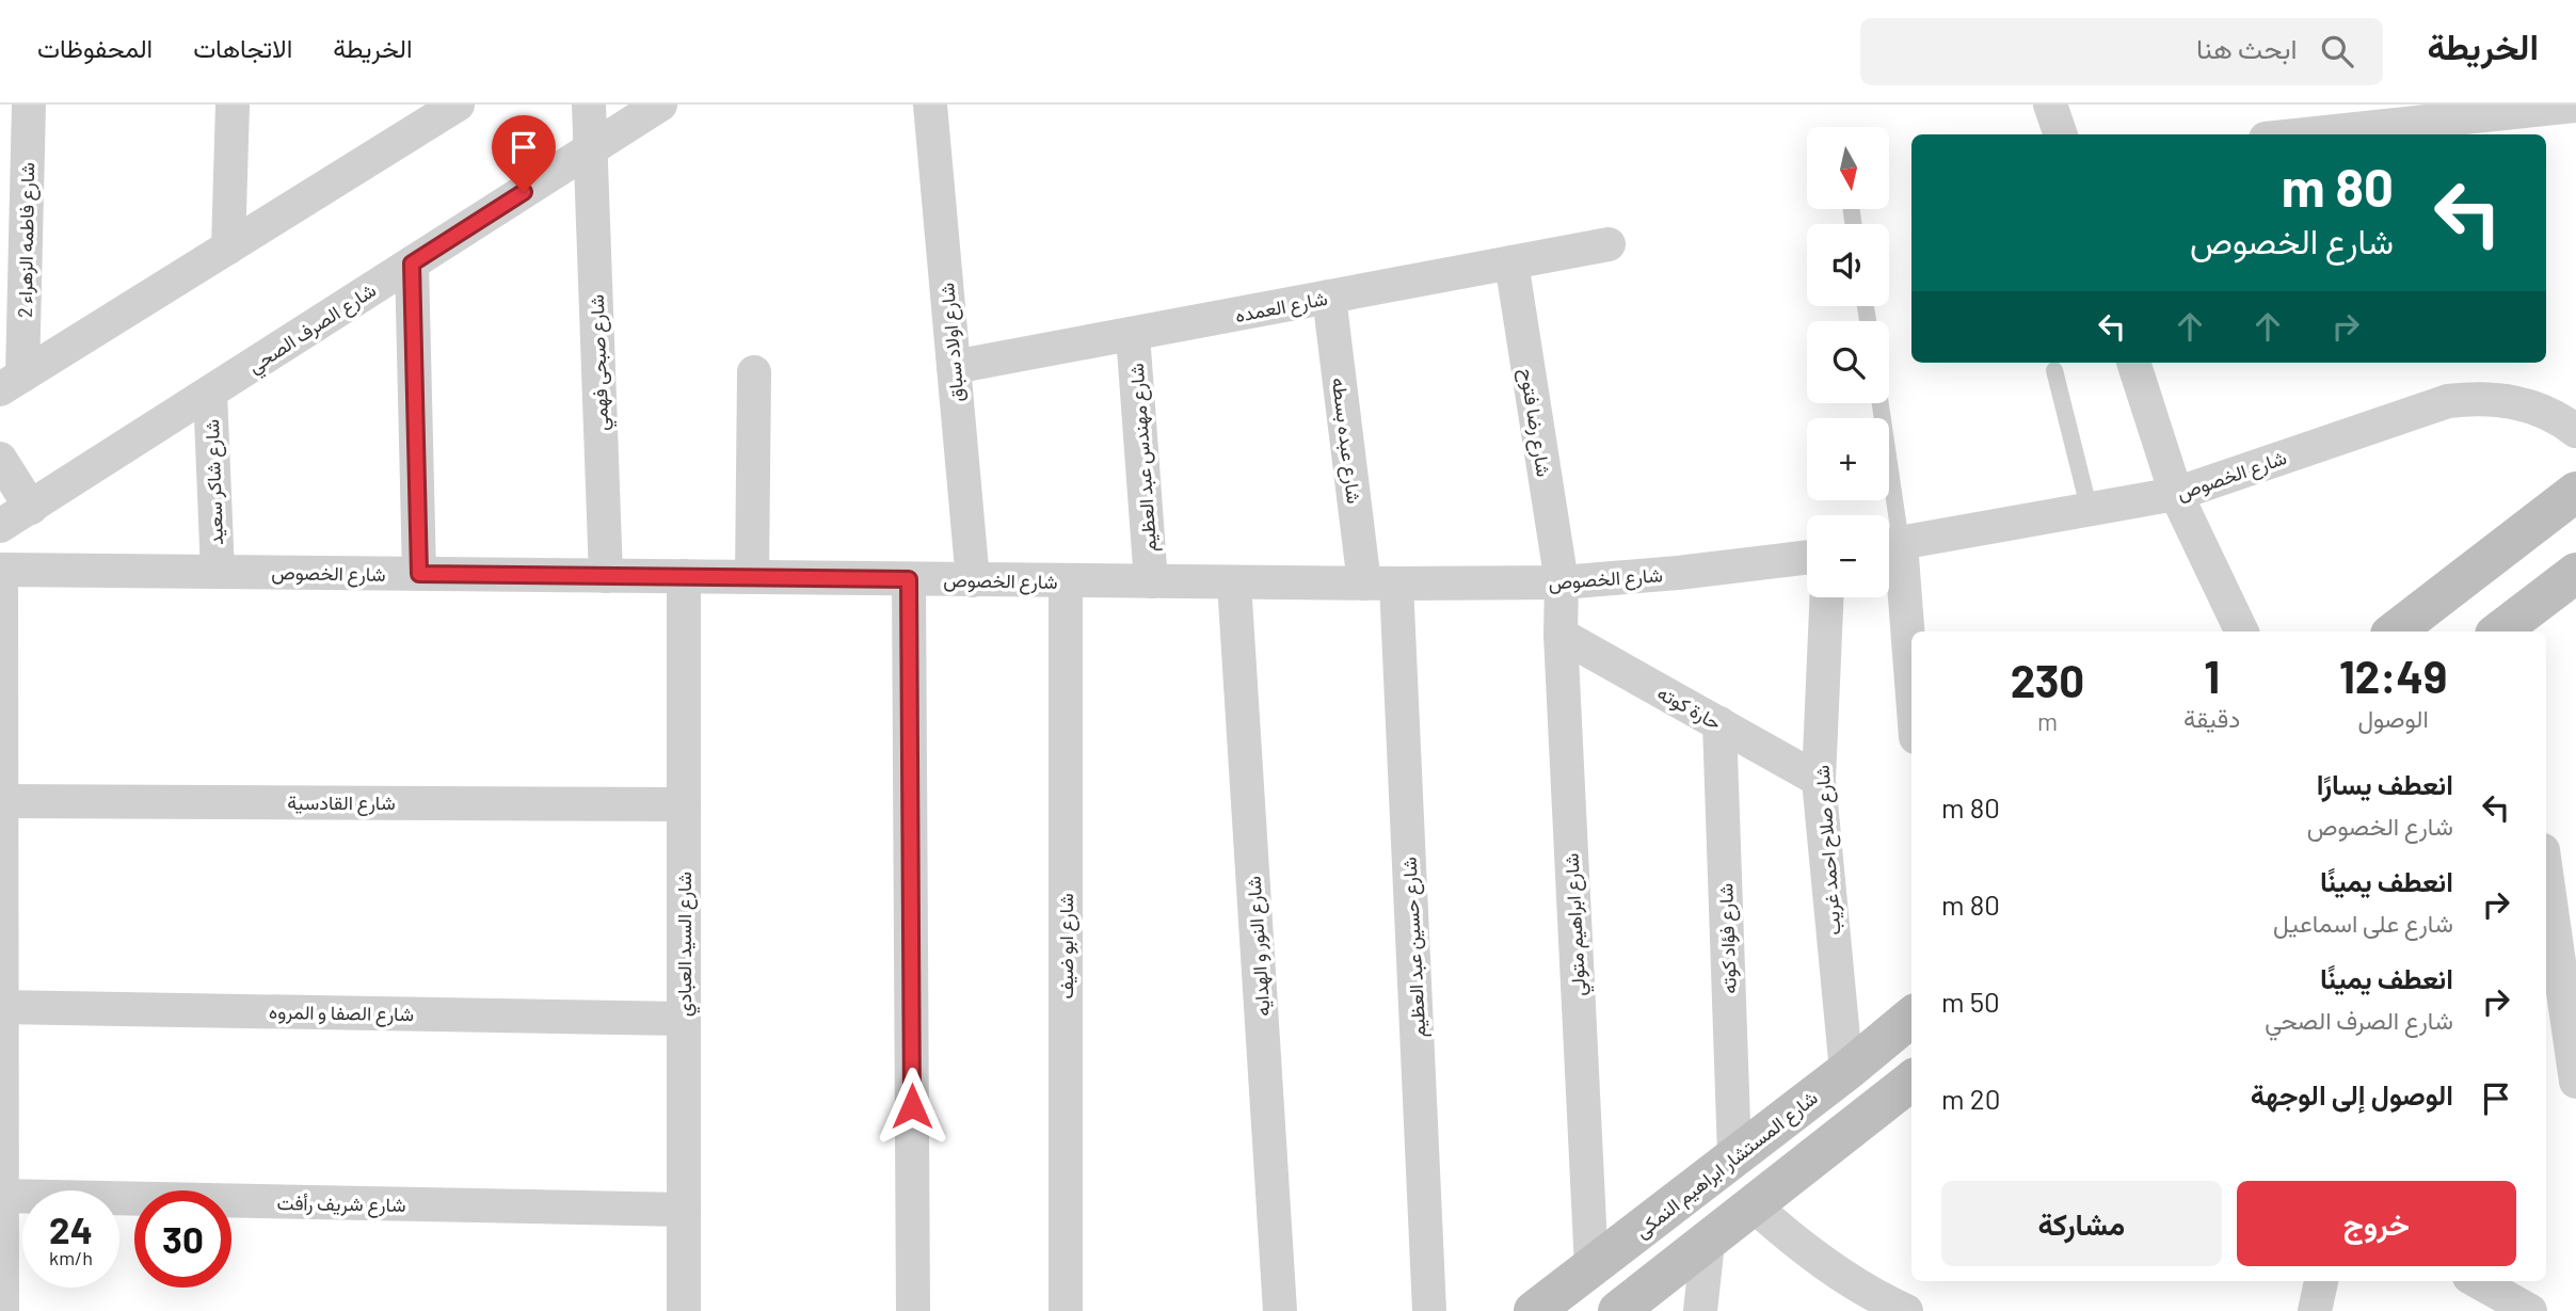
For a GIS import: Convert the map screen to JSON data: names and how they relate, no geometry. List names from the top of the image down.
{
  "streets": {
    "main road": ["شارع المستشار ابراهيم النمكى"],
    "street": [
      "شارع فاطمه الزهراء 2",
      "شارع العمده",
      "شارع الصرف الصحي",
      "شارع اولاد سباق",
      "شارع صبحى فهمي",
      "شارع رضا فتوح",
      "شارع عبده بسطه",
      "شارع مهندس عبد العظيم",
      "شارع الخصوص",
      "شارع شاكر سعيد",
      "حارة كوته",
      "شارع القادسية",
      "شارع صلاح احمد غريب",
      "شارع ابراهيم متولي",
      "شارع فؤاد كوته",
      "شارع السيد العبادي",
      "شارع ابو ضيف",
      "شارع النور و الهدايه",
      "شارع حسين عبد العظيم",
      "شارع الصفا و المروه",
      "شارع شريف رأفت"
    ]
  },
  "crossings": [
    ["شارع العمده", "شارع اولاد سباق"],
    ["شارع العمده", "شارع رضا فتوح"],
    ["شارع العمده", "شارع عبده بسطه"],
    ["شارع العمده", "شارع مهندس عبد العظيم"],
    ["شارع الصرف الصحي", "شارع صبحى فهمي"],
    ["شارع الصرف الصحي", "شارع شاكر سعيد"],
    ["شارع اولاد سباق", "شارع الخصوص"],
    ["شارع صبحى فهمي", "شارع الخصوص"],
    ["شارع رضا فتوح", "شارع الخصوص"],
    ["شارع رضا فتوح", "شارع ابراهيم متولي"],
    ["شارع عبده بسطه", "شارع الخصوص"],
    ["شارع عبده بسطه", "شارع حسين عبد العظيم"],
    ["شارع مهندس عبد العظيم", "شارع الخصوص"],
    ["شارع الخصوص", "شارع شاكر سعيد"],
    ["شارع الخصوص", "شارع ابراهيم متولي"],
    ["شارع الخصوص", "شارع السيد العبادي"],
    ["شارع الخصوص", "شارع ابو ضيف"],
    ["شارع الخصوص", "شارع النور و الهدايه"],
    ["شارع الخصوص", "شارع حسين عبد العظيم"],
    ["حارة كوته", "شارع صلاح احمد غريب"],
    ["حارة كوته", "شارع ابراهيم متولي"],
    ["حارة كوته", "شارع فؤاد كوته"],
    ["شارع القادسية", "شارع السيد العبادي"],
    ["شارع صلاح احمد غريب", "شارع المستشار ابراهيم النمكى"],
    ["شارع ابراهيم متولي", "شارع المستشار ابراهيم النمكى"],
    ["شارع فؤاد كوته", "شارع المستشار ابراهيم النمكى"],
    ["شارع السيد العبادي", "شارع الصفا و المروه"],
    ["شارع السيد العبادي", "شارع شريف رأفت"]
  ],
  "north": "bottom",
  "page": {
    "header": "الخريطة",
    "search": "ابحث هنا",
    "nav": ["الخريطة", "الاتجاهات", "المحفوظات"],
    "map_buttons": ["+", "−"],
    "turn": ["80 m", "شارع الخصوص"],
    "eta": [
      "12:49",
      "الوصول",
      "1",
      "دقيقة",
      "230",
      "m"
    ],
    "list": [
      {
        "name": "انعطف يسارًا",
        "note": "شارع الخصوص",
        "value": "80 m"
      },
      {
        "name": "انعطف يمينًا",
        "note": "شارع على اسماعيل",
        "value": "80 m"
      },
      {
        "name": "انعطف يمينًا",
        "note": "شارع الصرف الصحي",
        "value": "50 m"
      },
      {
        "name": "الوصول إلى الوجهة",
        "value": "20 m"
      }
    ],
    "buttons": ["خروج", "مشاركة"],
    "speed": "24 km/h",
    "limit": "30"
  }
}
